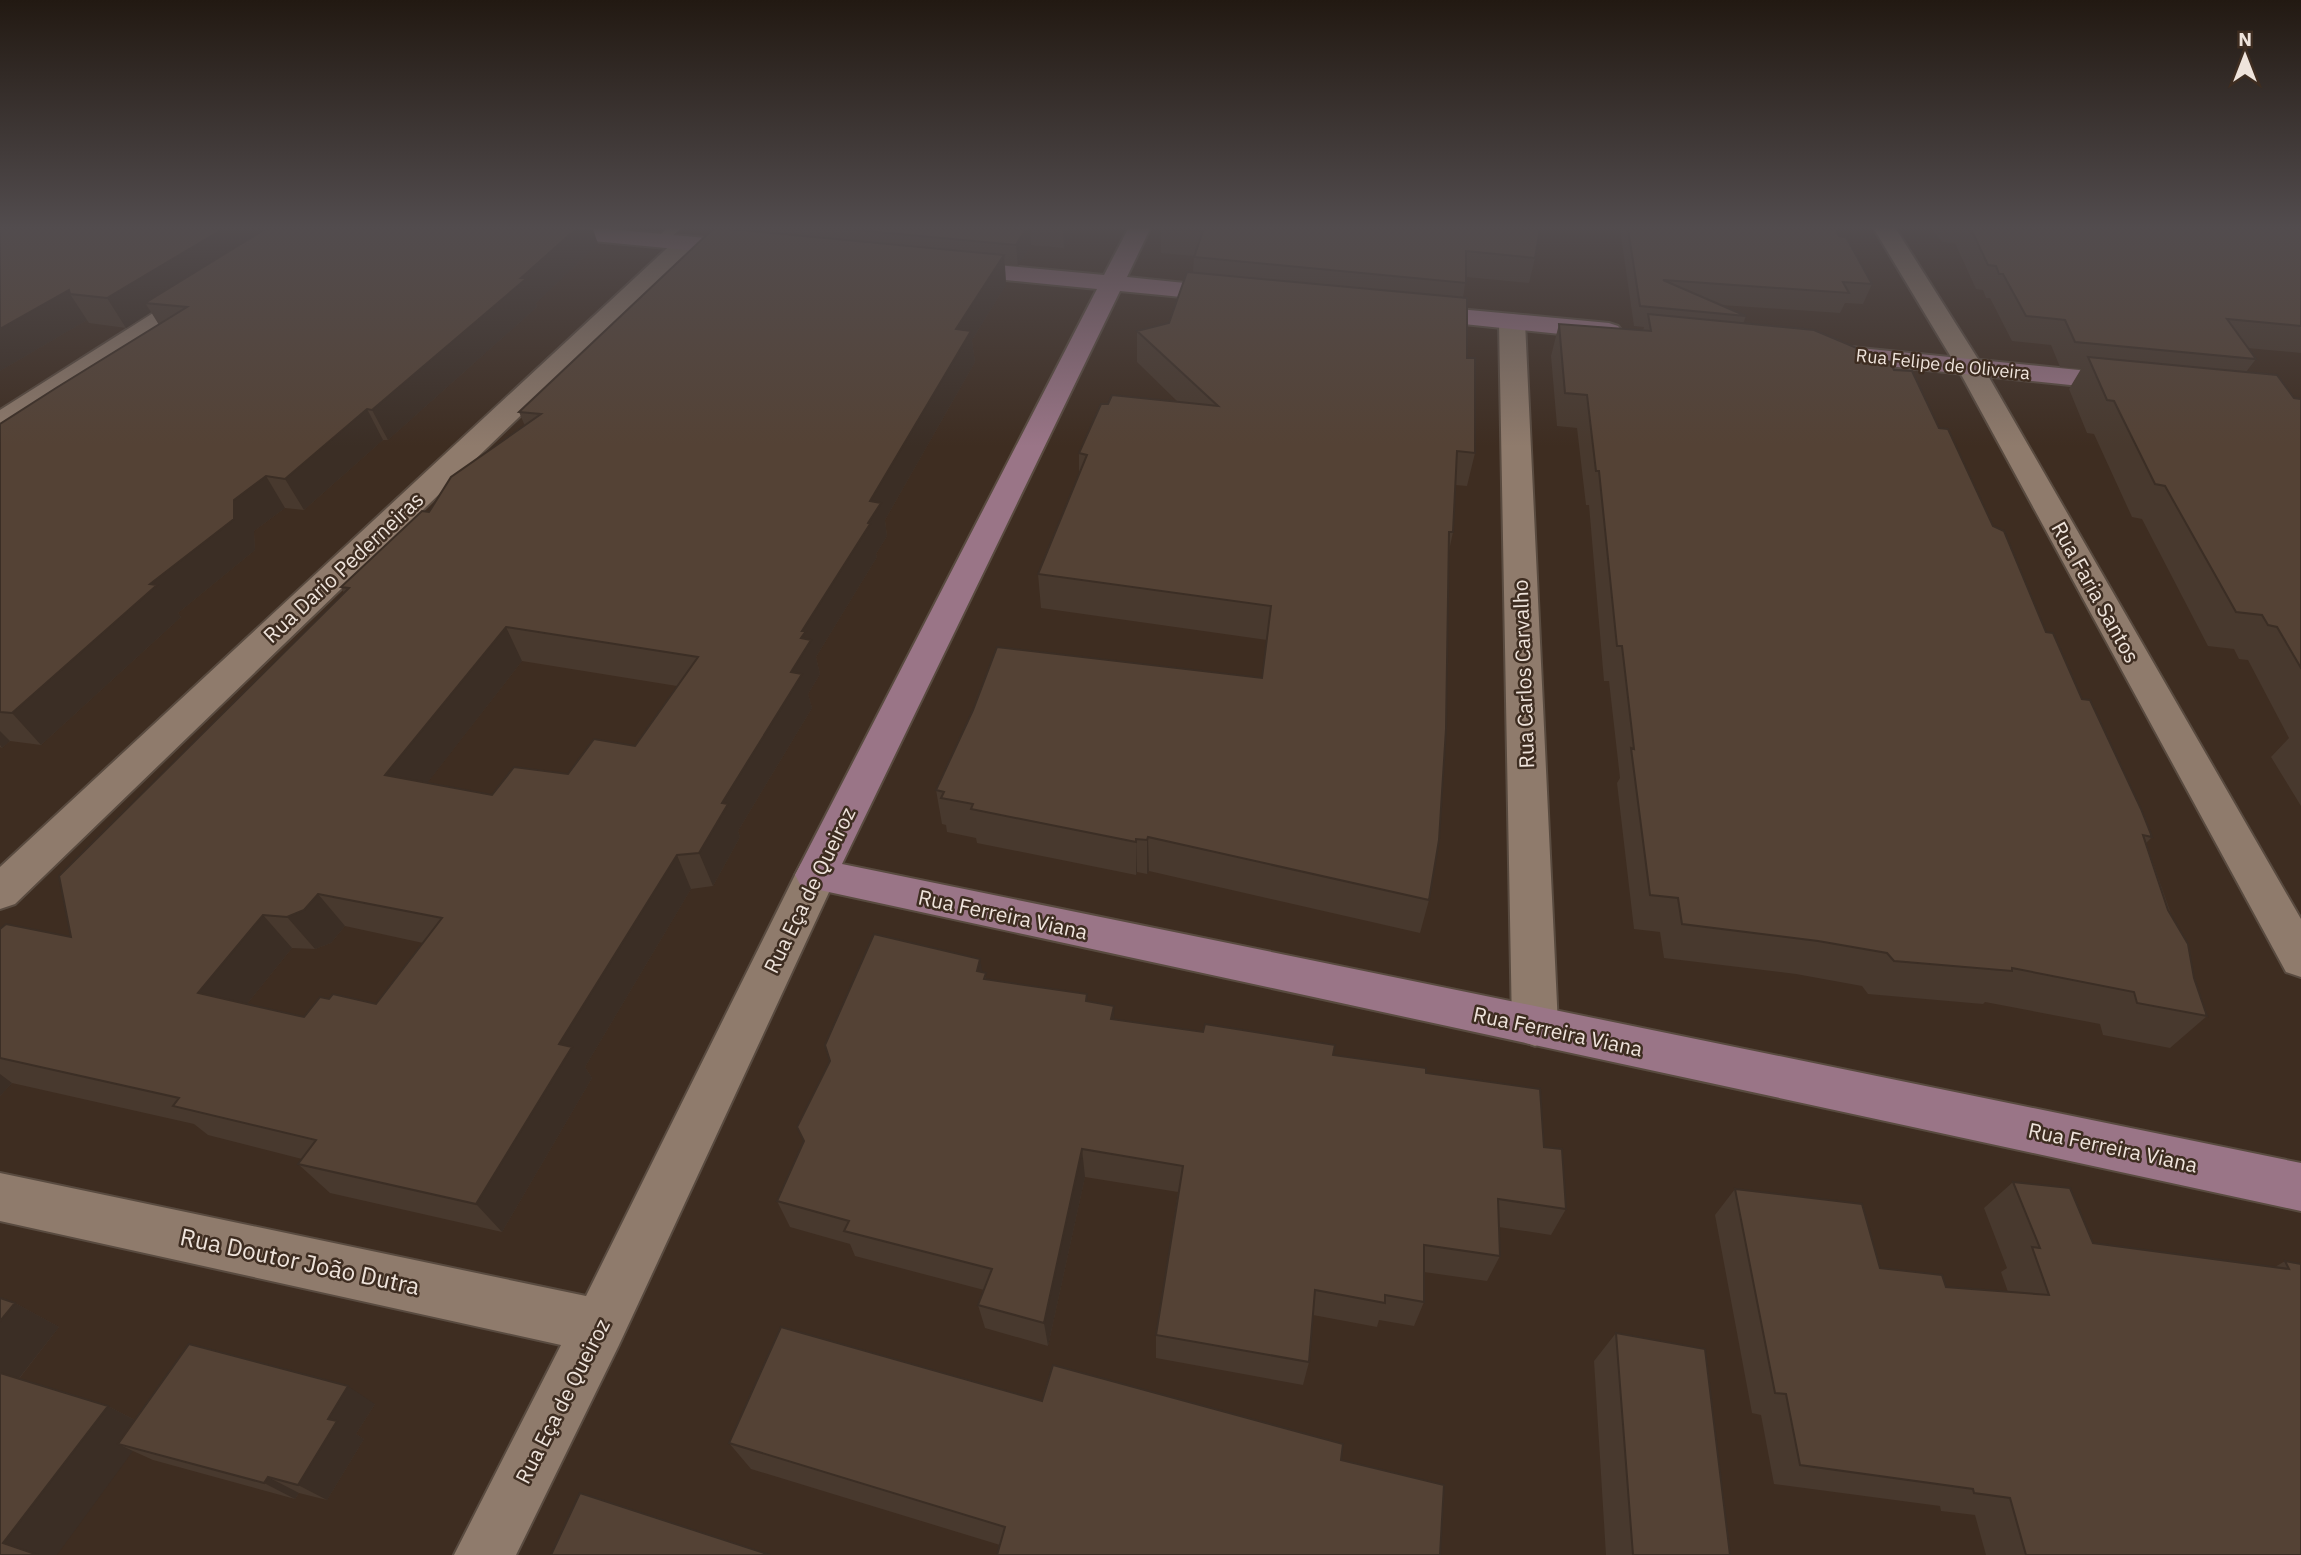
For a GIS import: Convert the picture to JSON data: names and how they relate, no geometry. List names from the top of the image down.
{
  "streets": {
    "street": [
      "Rua Felipe de Oliveira",
      "Rua Dario Pederneiras",
      "Rua Faria Santos",
      "Rua Carlos Carvalho",
      "Rua Eça de Queiroz",
      "Rua Ferreira Viana",
      "Rua Doutor João Dutra"
    ]
  },
  "crossings": [
    ["Rua Felipe de Oliveira", "Rua Faria Santos"],
    ["Rua Carlos Carvalho", "Rua Ferreira Viana"],
    ["Rua Eça de Queiroz", "Rua Ferreira Viana"],
    ["Rua Eça de Queiroz", "Rua Doutor João Dutra"]
  ],
  "north": "top"
}
